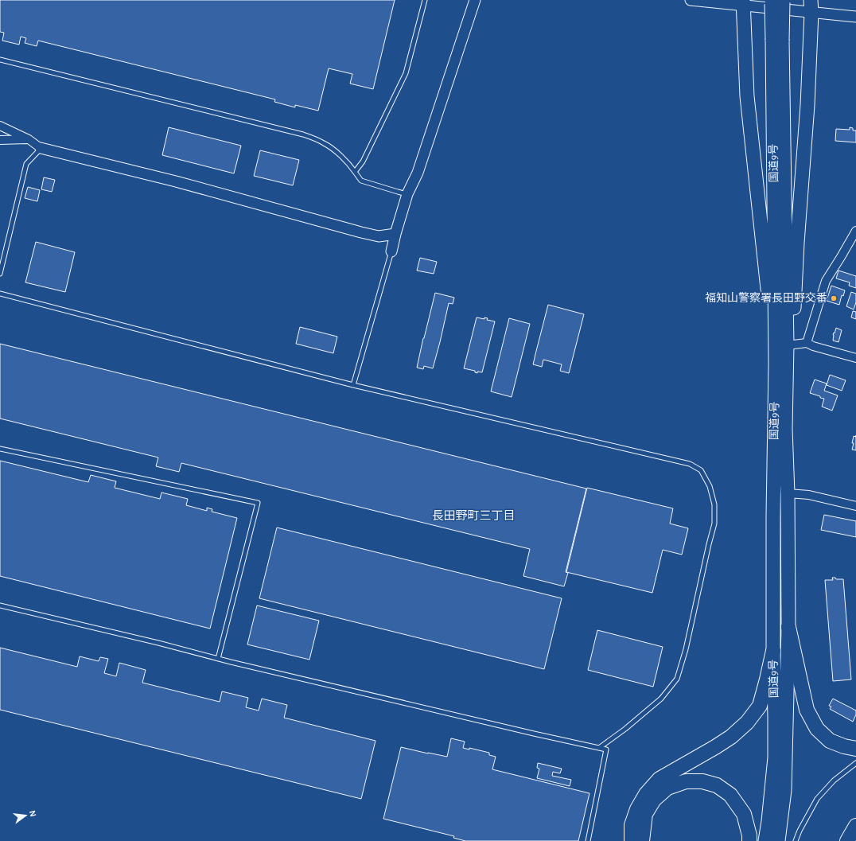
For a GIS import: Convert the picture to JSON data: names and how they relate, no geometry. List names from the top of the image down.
{
  "streets": {
    "highway": ["国道9号"]
  },
  "districts": ["長田野町三丁目"],
  "places": ["福知山警察署長田野交番"],
  "north": "right"
}
